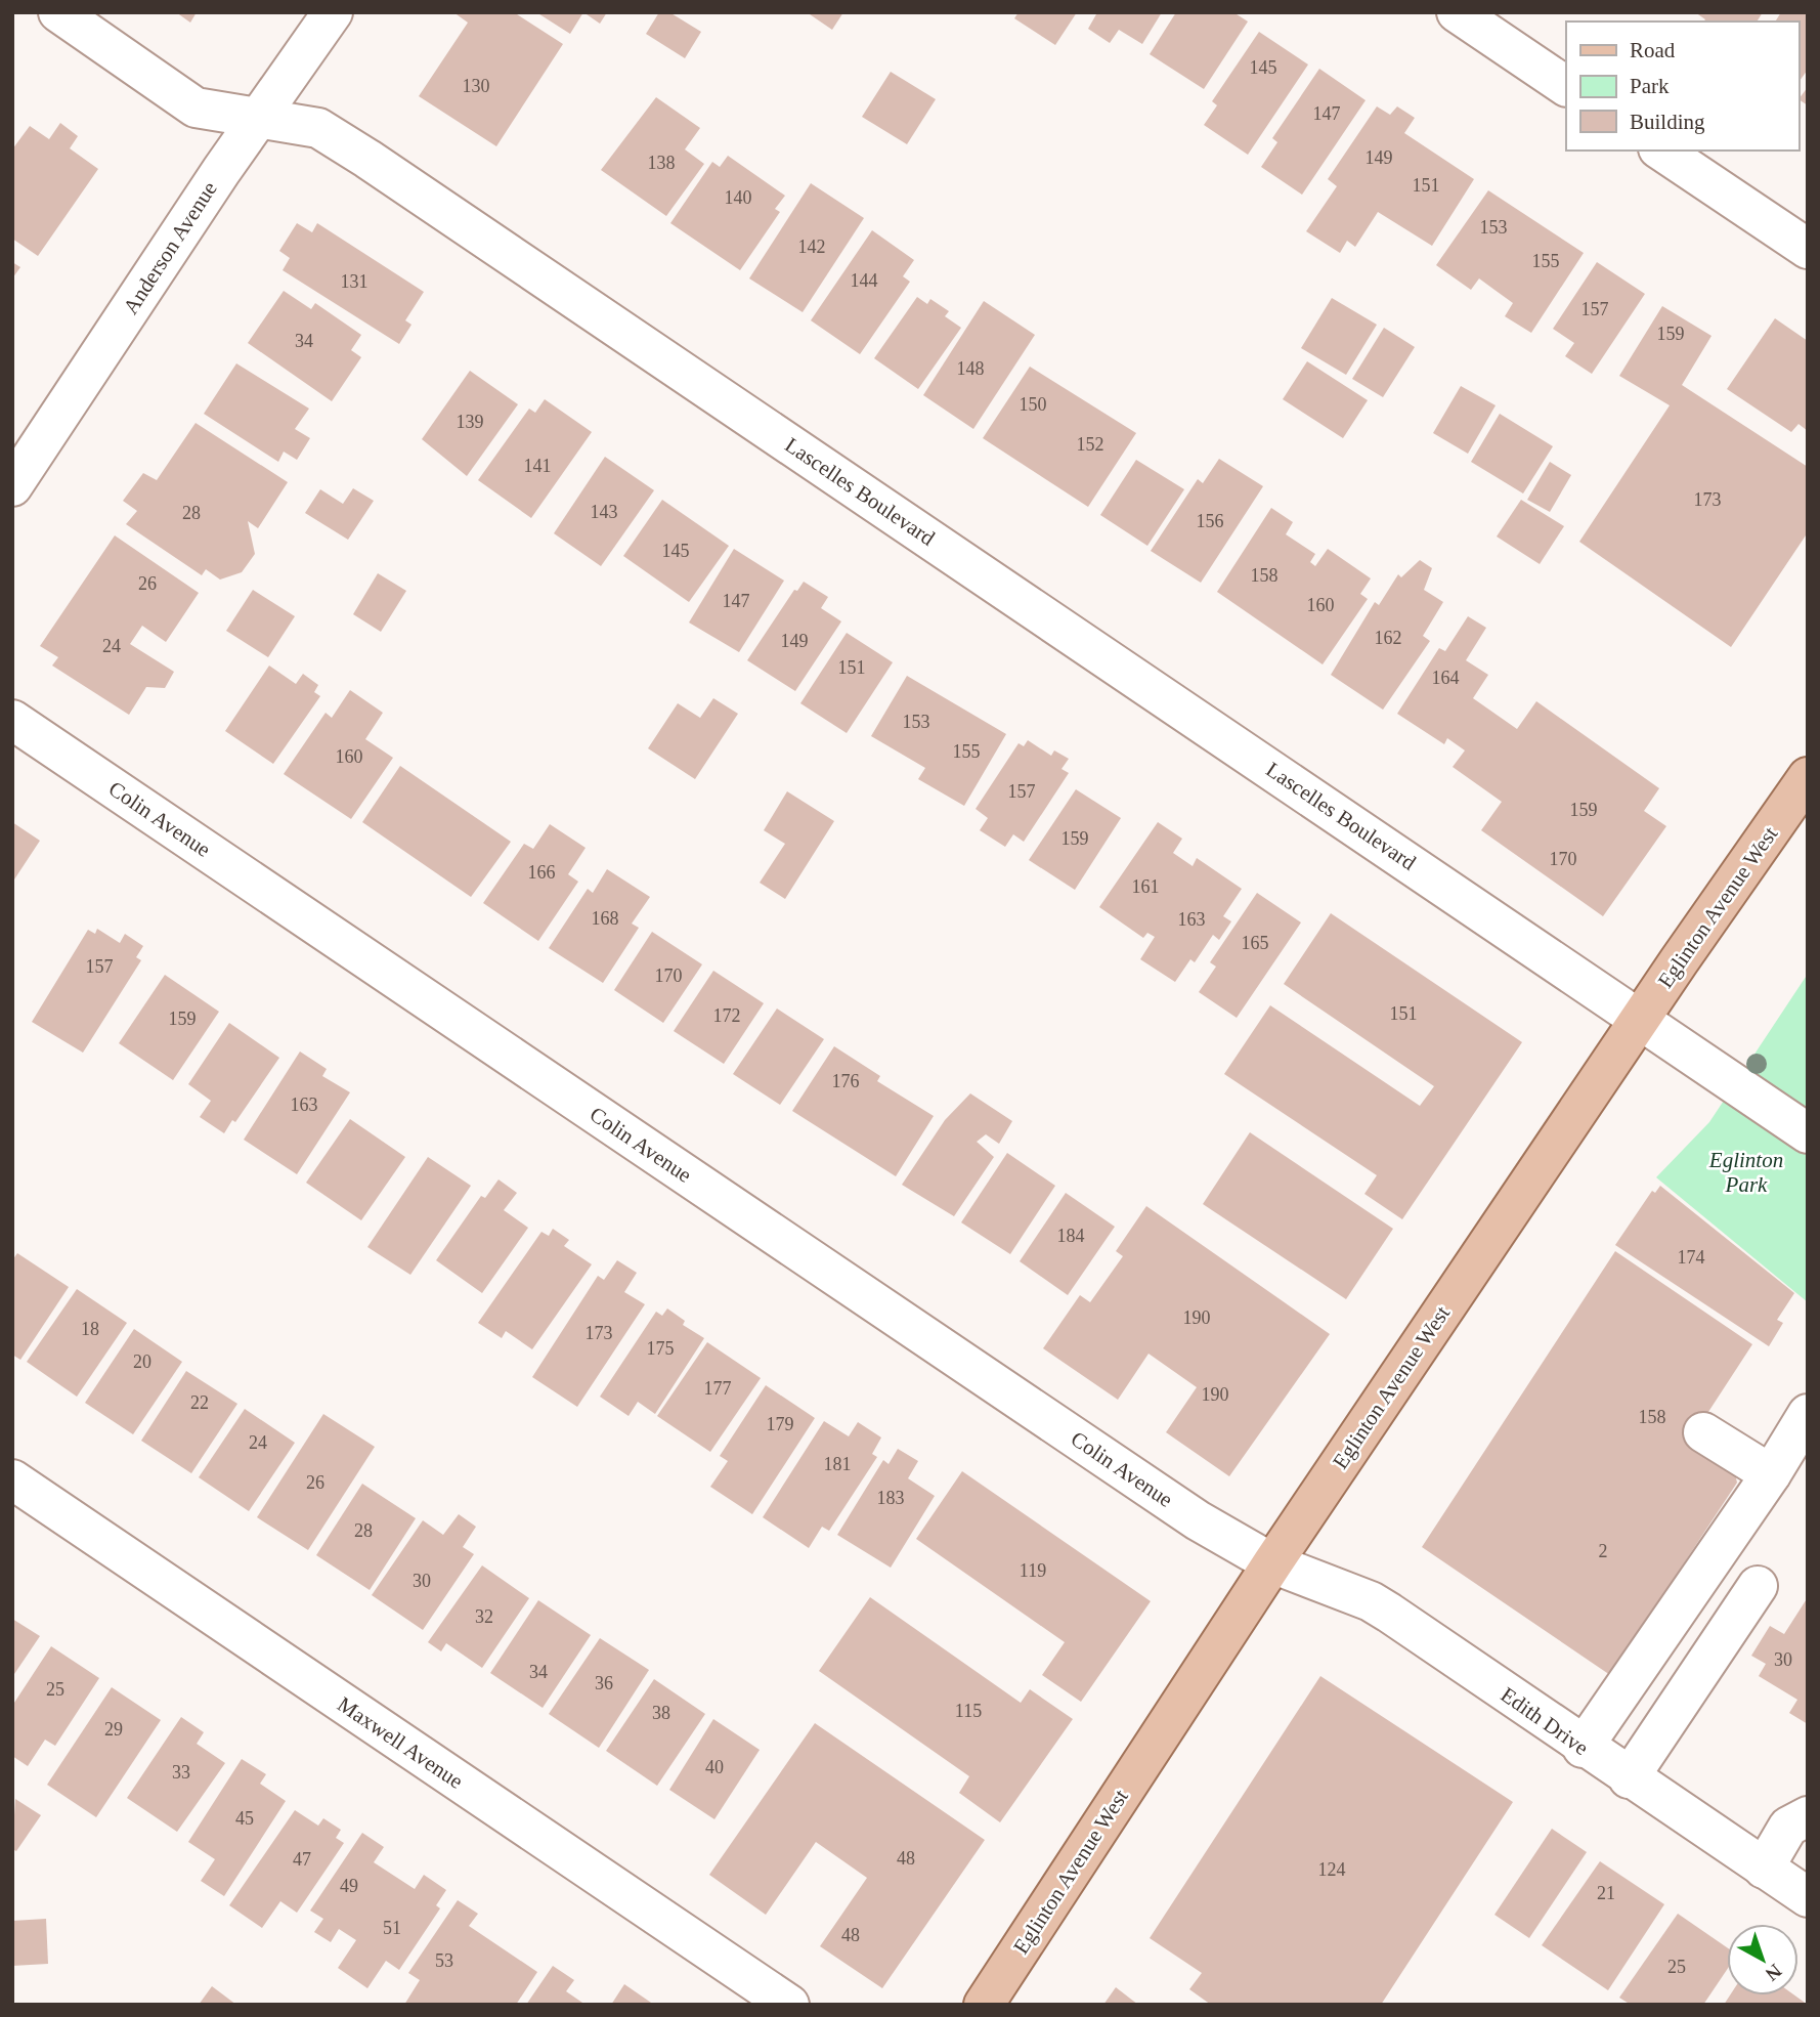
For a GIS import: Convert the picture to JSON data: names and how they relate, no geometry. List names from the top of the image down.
{
  "streets": {
    "main road": ["Eglinton Avenue West"],
    "street": [
      "Anderson Avenue",
      "Lascelles Boulevard",
      "Colin Avenue",
      "Edith Drive",
      "Maxwell Avenue"
    ]
  },
  "crossings": [
    ["Anderson Avenue", "Lascelles Boulevard"],
    ["Lascelles Boulevard", "Eglinton Avenue West"],
    ["Colin Avenue", "Eglinton Avenue West"],
    ["Colin Avenue", "Edith Drive"],
    ["Eglinton Avenue West", "Edith Drive"]
  ],
  "parks": ["Eglinton Park"],
  "house_numbers": [
    "145",
    "130",
    "147",
    "149",
    "138",
    "151",
    "140",
    "153",
    "142",
    "155",
    "144",
    "131",
    "157",
    "159",
    "34",
    "148",
    "150",
    "139",
    "152",
    "141",
    "173",
    "143",
    "28",
    "156",
    "145",
    "158",
    "26",
    "147",
    "160",
    "162",
    "149",
    "24",
    "151",
    "164",
    "153",
    "155",
    "160",
    "157",
    "159",
    "159",
    "170",
    "166",
    "161",
    "168",
    "163",
    "165",
    "157",
    "170",
    "151",
    "172",
    "159",
    "176",
    "163",
    "184",
    "174",
    "190",
    "18",
    "173",
    "175",
    "20",
    "177",
    "190",
    "22",
    "158",
    "179",
    "24",
    "181",
    "26",
    "183",
    "28",
    "2",
    "119",
    "30",
    "32",
    "30",
    "34",
    "36",
    "25",
    "115",
    "38",
    "29",
    "40",
    "33",
    "45",
    "48",
    "47",
    "124",
    "49",
    "21",
    "51",
    "48",
    "53",
    "25"
  ],
  "legend": ["Road", "Park", "Building"],
  "north": "bottom right"
}
